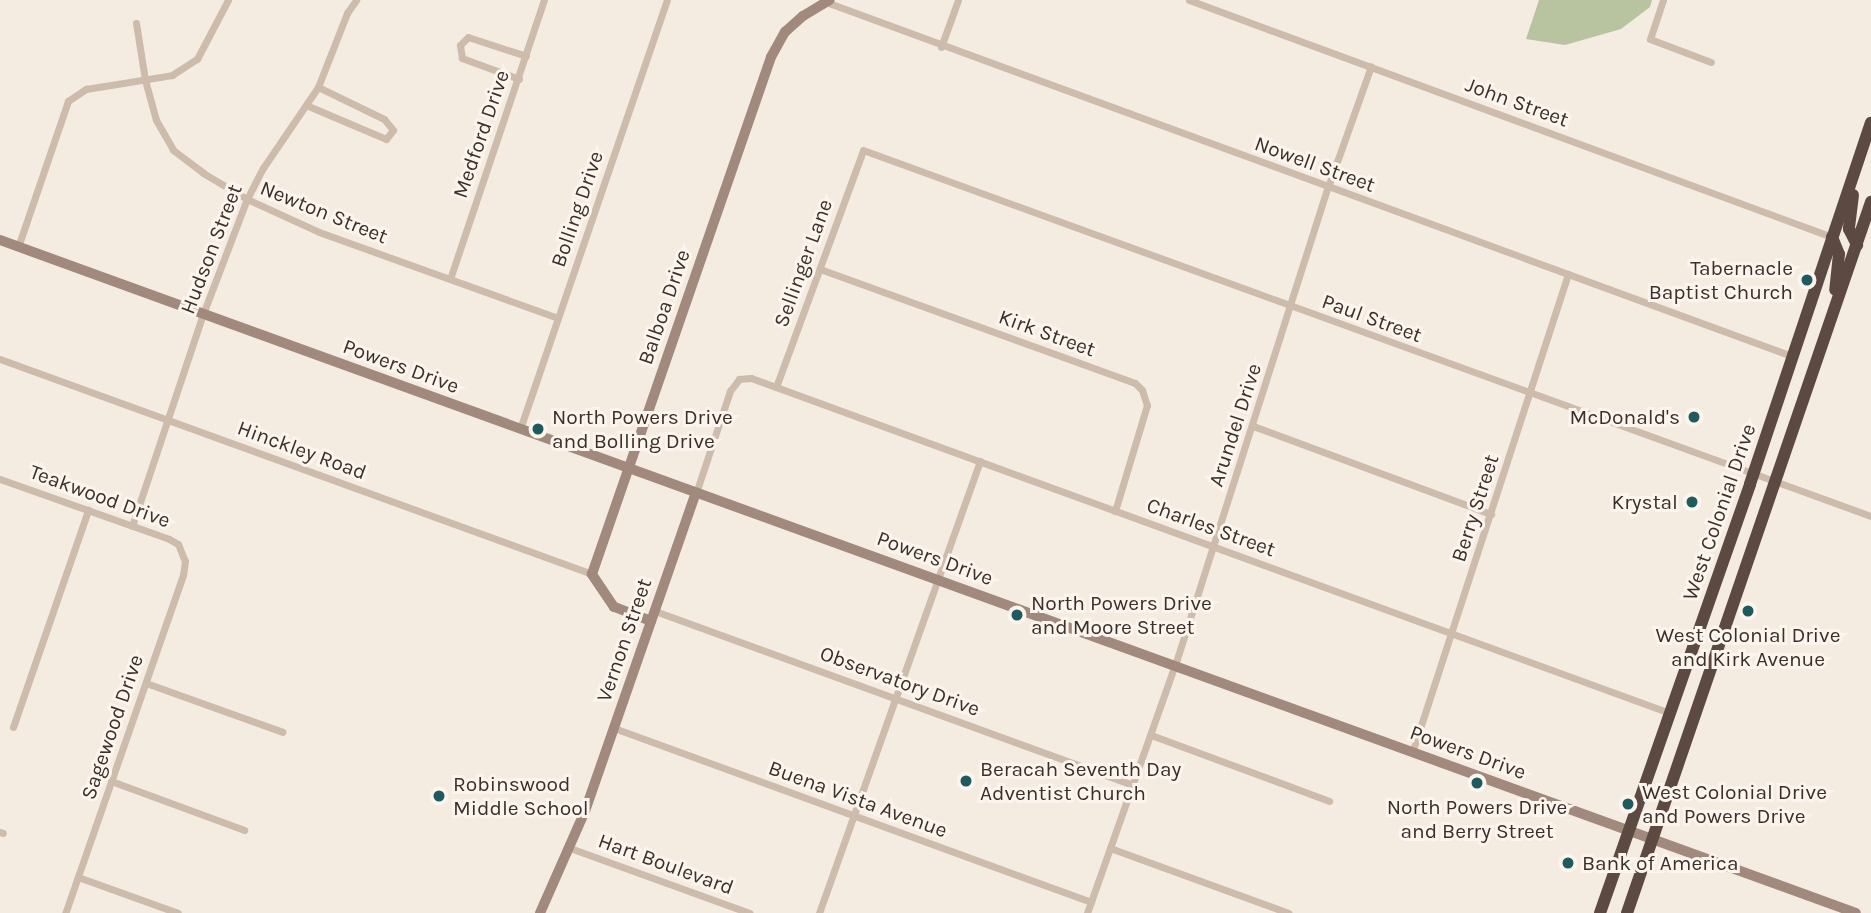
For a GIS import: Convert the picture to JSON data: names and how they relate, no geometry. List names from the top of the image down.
{
  "streets": {
    "highway": ["West Colonial Drive"],
    "street": [
      "John Street",
      "Medford Drive",
      "Nowell Street",
      "Bolling Drive",
      "Newton Street",
      "Hudson Street",
      "Sellinger Lane",
      "Balboa Drive",
      "Paul Street",
      "Kirk Street",
      "Powers Drive",
      "Arundel Drive",
      "Hinckley Road",
      "Teakwood Drive",
      "Berry Street",
      "Charles Street",
      "Vernon Street",
      "Observatory Drive",
      "Sagewood Drive",
      "Buena Vista Avenue",
      "Hart Boulevard"
    ]
  },
  "crossings": [
    ["John Street", "Arundel Drive"],
    ["John Street", "West Colonial Drive"],
    ["Medford Drive", "Newton Street"],
    ["Nowell Street", "Balboa Drive"],
    ["Nowell Street", "Arundel Drive"],
    ["Nowell Street", "Berry Street"],
    ["Nowell Street", "West Colonial Drive"],
    ["Bolling Drive", "Newton Street"],
    ["Bolling Drive", "Powers Drive"],
    ["Newton Street", "Hudson Street"],
    ["Hudson Street", "Powers Drive"],
    ["Hudson Street", "Hinckley Road"],
    ["Hudson Street", "Teakwood Drive"],
    ["Sellinger Lane", "Paul Street"],
    ["Sellinger Lane", "Kirk Street"],
    ["Sellinger Lane", "Charles Street"],
    ["Balboa Drive", "Powers Drive"],
    ["Balboa Drive", "Hinckley Road"],
    ["Paul Street", "Arundel Drive"],
    ["Paul Street", "Berry Street"],
    ["Paul Street", "West Colonial Drive"],
    ["Kirk Street", "Charles Street"],
    ["Powers Drive", "Arundel Drive"],
    ["Powers Drive", "Berry Street"],
    ["Powers Drive", "West Colonial Drive"],
    ["Powers Drive", "Vernon Street"],
    ["Arundel Drive", "Charles Street"],
    ["Arundel Drive", "Observatory Drive"],
    ["Arundel Drive", "Buena Vista Avenue"],
    ["Teakwood Drive", "Sagewood Drive"],
    ["Berry Street", "Charles Street"],
    ["West Colonial Drive", "Charles Street"],
    ["Charles Street", "Vernon Street"],
    ["Vernon Street", "Observatory Drive"],
    ["Vernon Street", "Buena Vista Avenue"],
    ["Vernon Street", "Hart Boulevard"]
  ],
  "places": [
    "Tabernacle Baptist Church",
    "McDonald's",
    "North Powers Drive and Bolling Drive",
    "Krystal",
    "West Colonial Drive and Kirk Avenue",
    "North Powers Drive and Moore Street",
    "Beracah Seventh Day Adventist Church",
    "North Powers Drive and Berry Street",
    "Robinswood Middle School",
    "West Colonial Drive and Powers Drive",
    "Bank of America"
  ]
}
